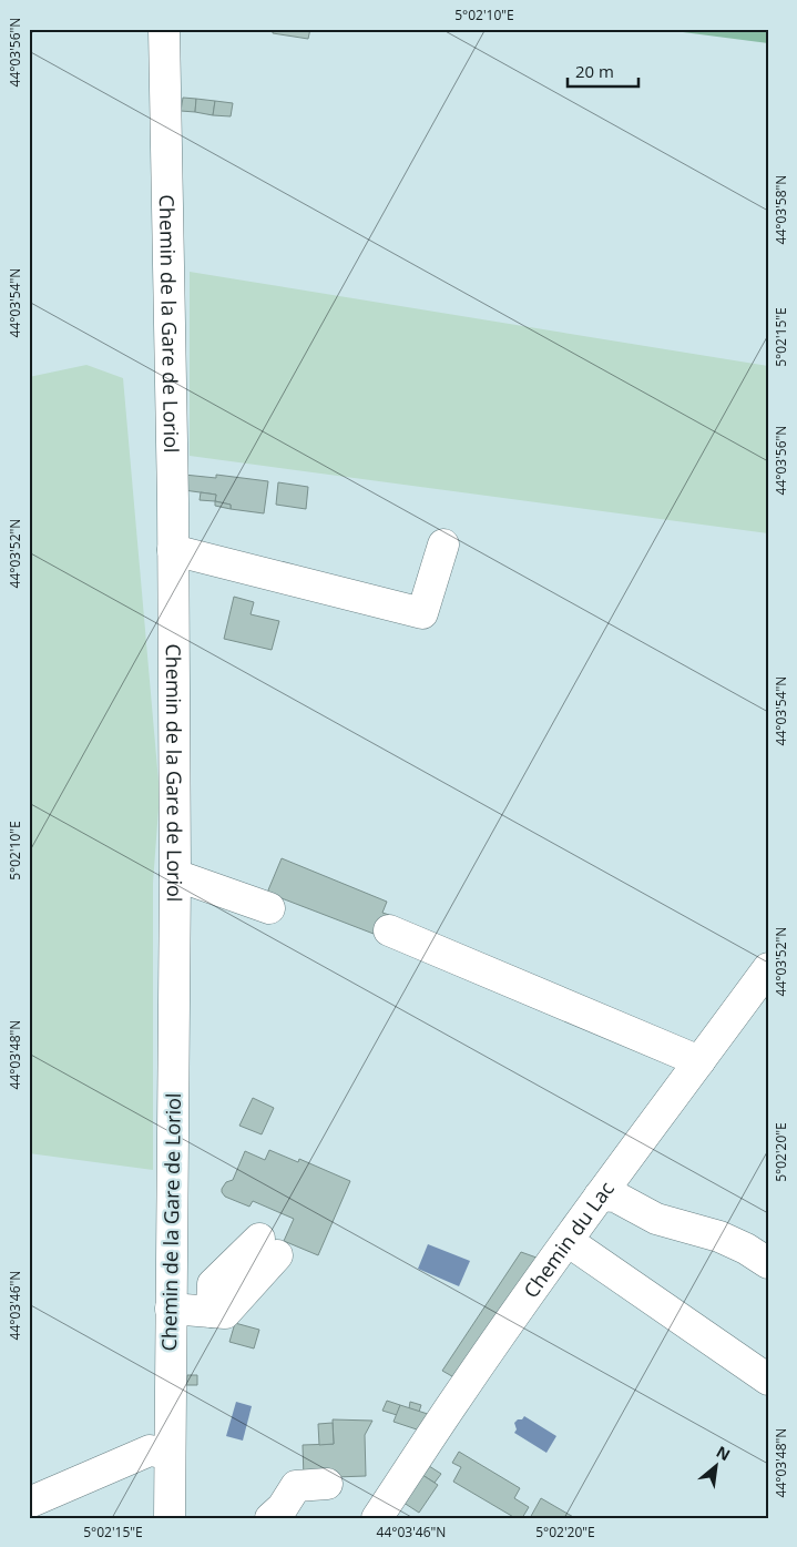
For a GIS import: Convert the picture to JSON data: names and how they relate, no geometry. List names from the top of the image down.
{
  "streets": {
    "street": ["Chemin de la Gare de Loriol", "Chemin du Lac"]
  },
  "scale_bar": "20 m",
  "north": "top right",
  "coordinates": [
    "5°02'10\"E",
    "44°03'56\"N",
    "44°03'58\"N",
    "44°03'54\"N",
    "5°02'15\"E",
    "44°03'52\"N",
    "44°03'48\"N",
    "5°02'20\"E",
    "44°03'46\"N"
  ]
}
